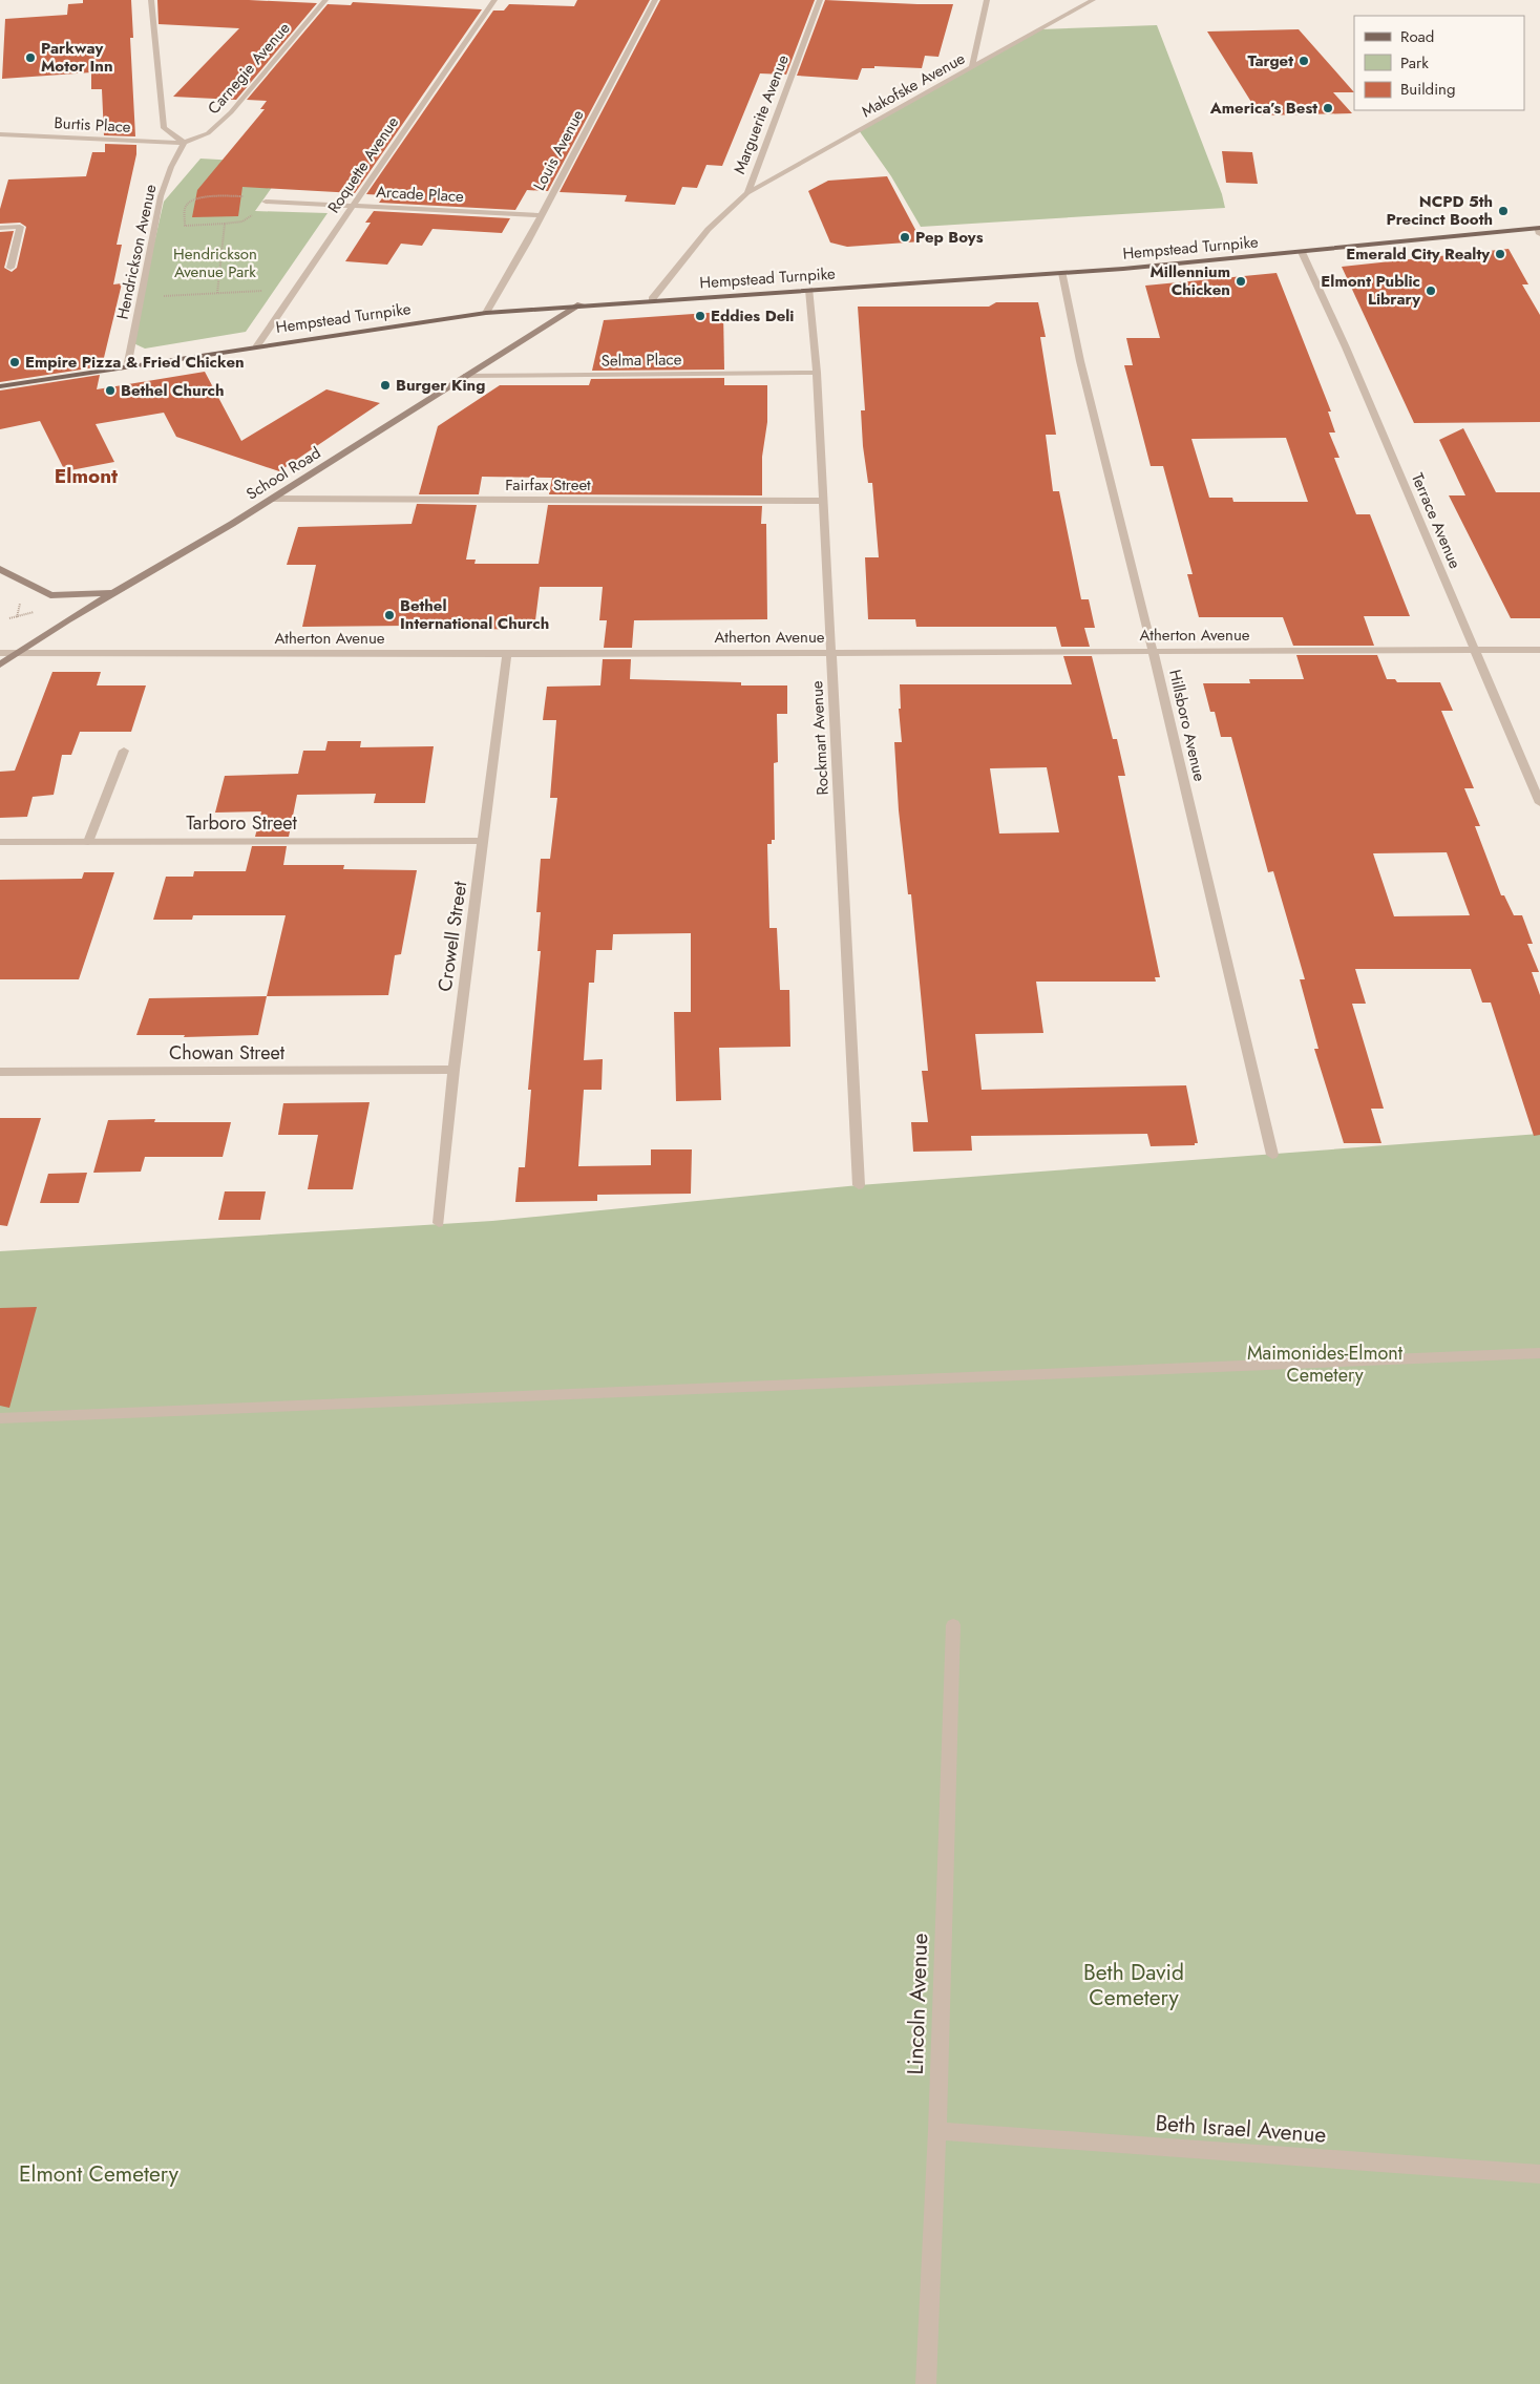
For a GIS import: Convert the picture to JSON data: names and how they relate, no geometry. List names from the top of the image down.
{
  "streets": {
    "main road": ["Hempstead Turnpike", "School Road"],
    "street": [
      "Carnegie Avenue",
      "Makofske Avenue",
      "Marguerite Avenue",
      "Burtis Place",
      "Louis Avenue",
      "Roquette Avenue",
      "Arcade Place",
      "Hendrickson Avenue",
      "Selma Place",
      "Fairfax Street",
      "Terrace Avenue",
      "Atherton Avenue",
      "Hillsboro Avenue",
      "Rockmart Avenue",
      "Tarboro Street",
      "Crowell Street",
      "Chowan Street",
      "Lincoln Avenue",
      "Beth Israel Avenue"
    ]
  },
  "crossings": [
    ["Carnegie Avenue", "Burtis Place"],
    ["Carnegie Avenue", "Hendrickson Avenue"],
    ["Makofske Avenue", "Marguerite Avenue"],
    ["Marguerite Avenue", "Hempstead Turnpike"],
    ["Burtis Place", "Hendrickson Avenue"],
    ["Louis Avenue", "Arcade Place"],
    ["Louis Avenue", "Hempstead Turnpike"],
    ["Roquette Avenue", "Arcade Place"],
    ["Roquette Avenue", "Hempstead Turnpike"],
    ["Hempstead Turnpike", "Hendrickson Avenue"],
    ["Hempstead Turnpike", "School Road"],
    ["Hempstead Turnpike", "Terrace Avenue"],
    ["Hempstead Turnpike", "Hillsboro Avenue"],
    ["Hempstead Turnpike", "Rockmart Avenue"],
    ["Selma Place", "School Road"],
    ["Selma Place", "Rockmart Avenue"],
    ["School Road", "Fairfax Street"],
    ["School Road", "Atherton Avenue"],
    ["Fairfax Street", "Rockmart Avenue"],
    ["Terrace Avenue", "Atherton Avenue"],
    ["Atherton Avenue", "Hillsboro Avenue"],
    ["Atherton Avenue", "Rockmart Avenue"],
    ["Atherton Avenue", "Crowell Street"],
    ["Tarboro Street", "Crowell Street"],
    ["Crowell Street", "Chowan Street"],
    ["Lincoln Avenue", "Beth Israel Avenue"]
  ],
  "districts": ["Elmont"],
  "parks": [
    "Hendrickson Avenue Park",
    "Maimonides-Elmont Cemetery",
    "Beth David Cemetery",
    "Elmont Cemetery"
  ],
  "places": [
    "Parkway Motor Inn",
    "Target",
    "America’s Best",
    "NCPD 5th Precinct Booth",
    "Pep Boys",
    "Emerald City Realty",
    "Millennium Chicken",
    "Elmont Public Library",
    "Eddies Deli",
    "Empire Pizza & Fried Chicken",
    "Burger King",
    "Bethel Church",
    "Bethel International Church"
  ],
  "legend": ["Road", "Park", "Building"]
}
